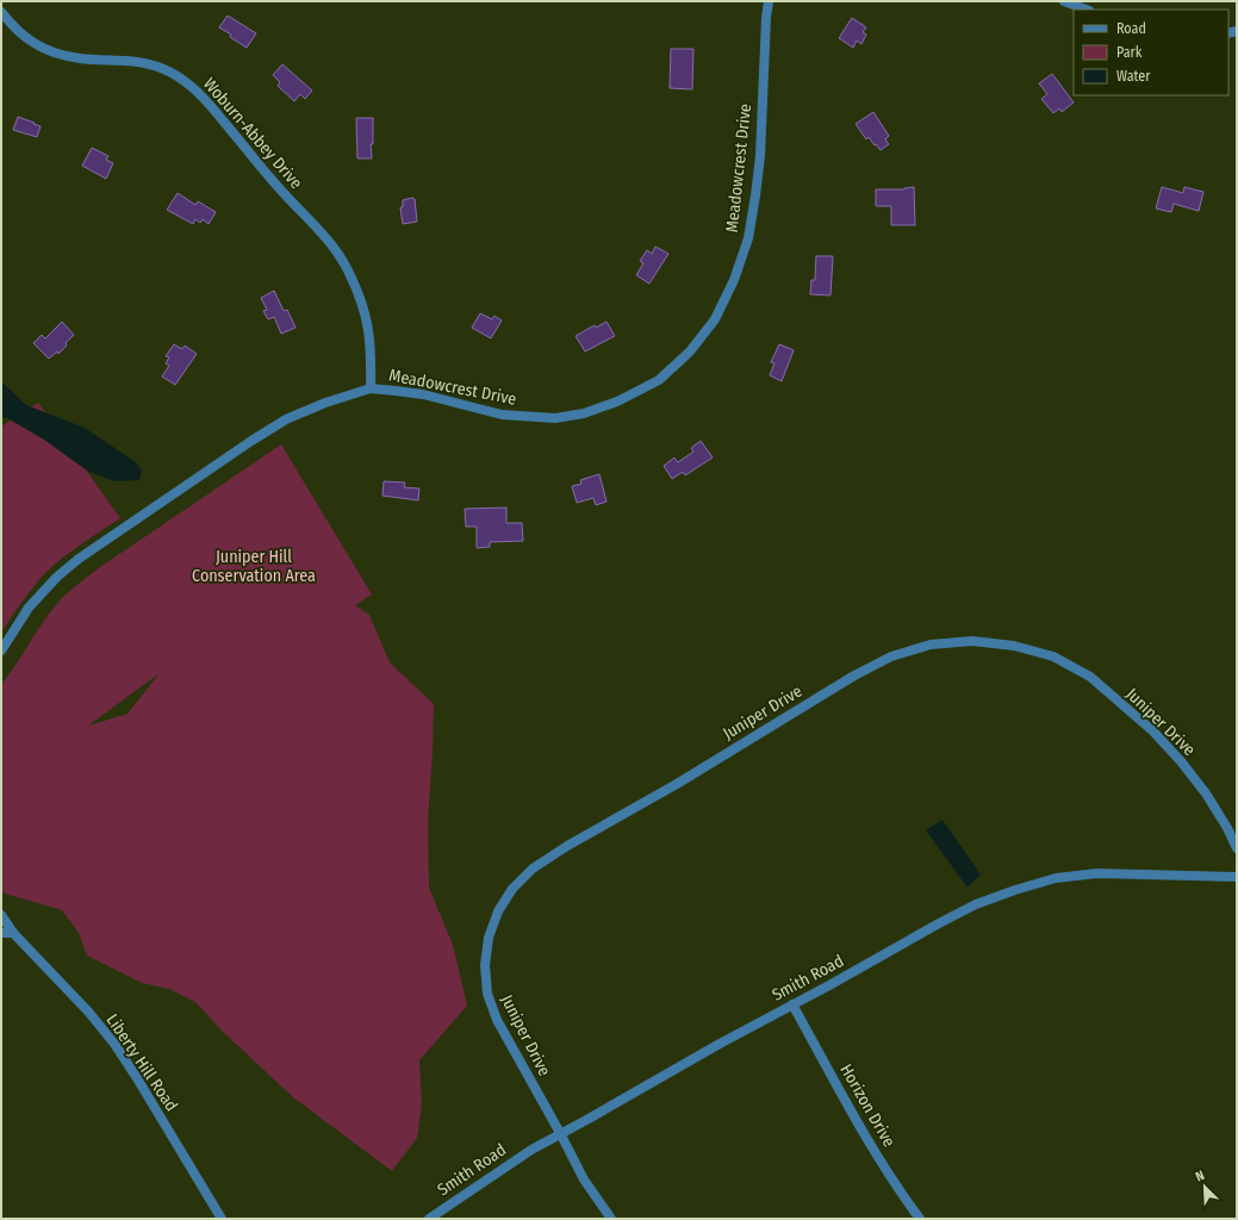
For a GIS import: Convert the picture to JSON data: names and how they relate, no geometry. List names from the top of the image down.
{
  "streets": {
    "street": [
      "Woburn-Abbey Drive",
      "Meadowcrest Drive",
      "Juniper Drive",
      "Smith Road",
      "Liberty Hill Road",
      "Horizon Drive"
    ]
  },
  "crossings": [
    ["Woburn-Abbey Drive", "Meadowcrest Drive"],
    ["Juniper Drive", "Smith Road"],
    ["Smith Road", "Horizon Drive"]
  ],
  "parks": ["Juniper Hill Conservation Area"],
  "legend": ["Road", "Park", "Water"],
  "north": "top left"
}
